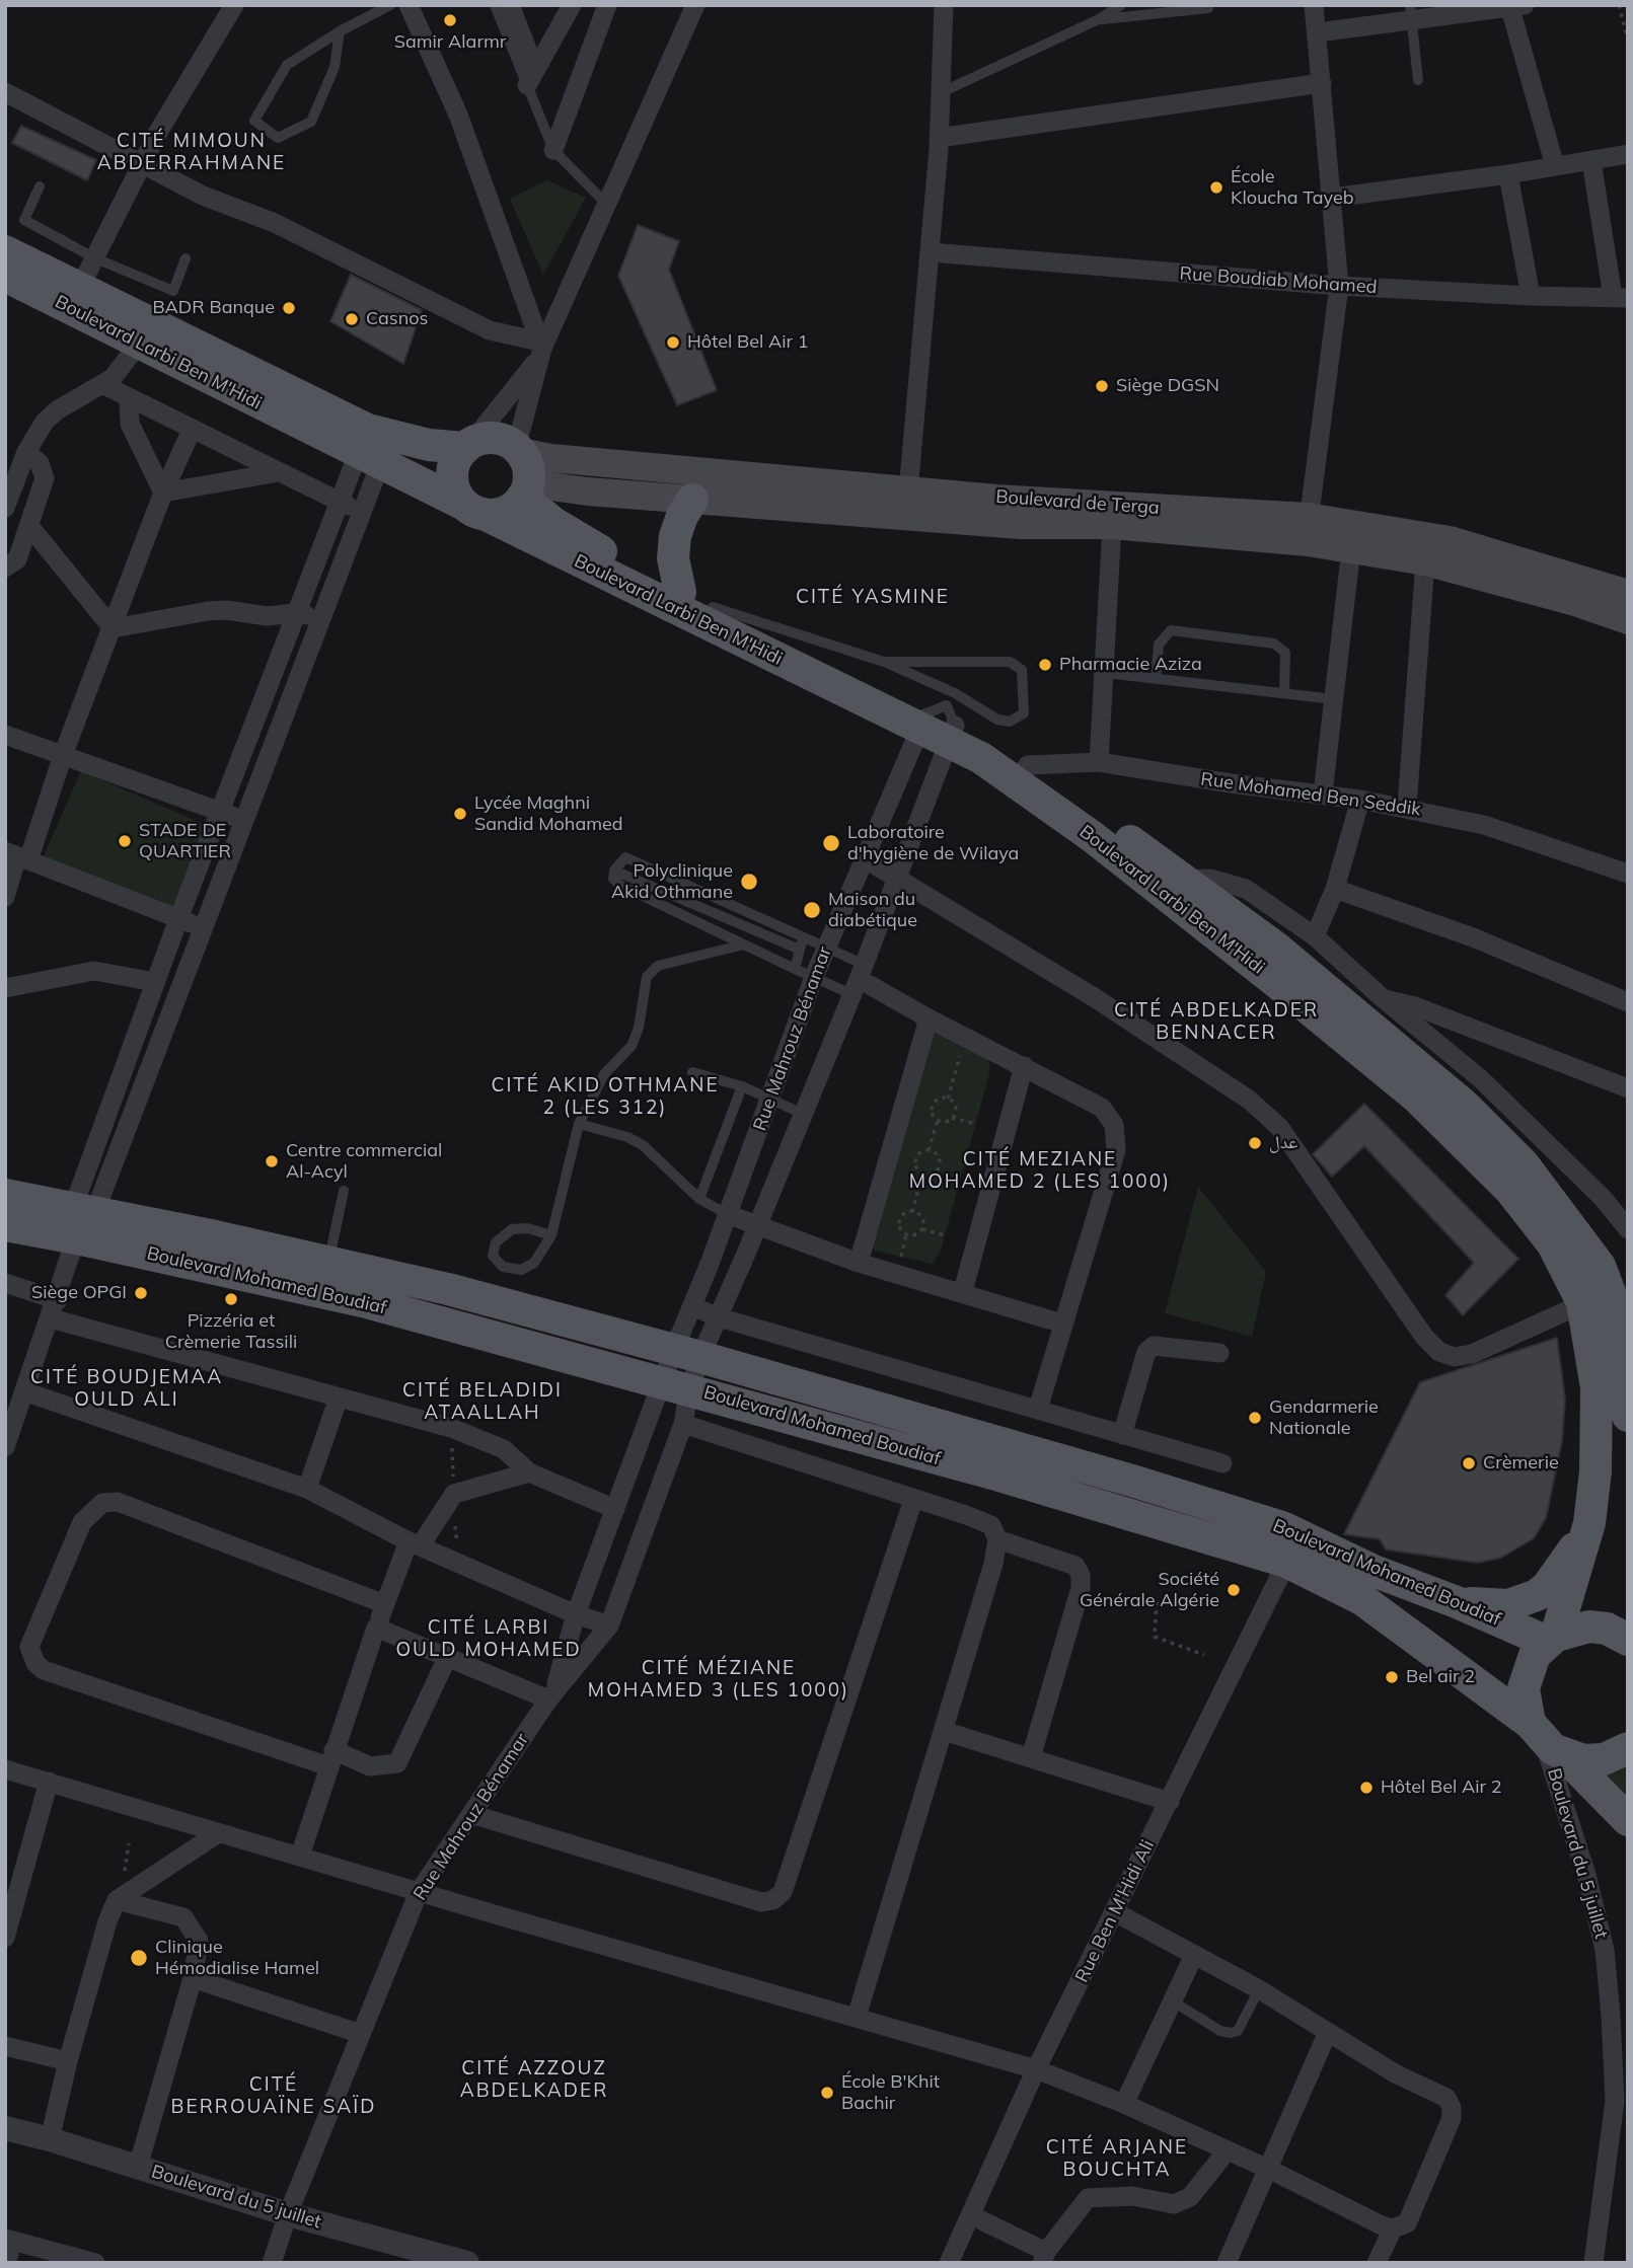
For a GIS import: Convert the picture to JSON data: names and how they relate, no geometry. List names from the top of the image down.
{
  "streets": {
    "main road": ["Boulevard Larbi Ben M'Hidi", "Boulevard de Terga", "Boulevard Mohamed Boudiaf"],
    "street": [
      "Rue Boudiab Mohamed",
      "Rue Mohamed Ben Seddik",
      "Rue Mahrouz Bénamar",
      "Boulevard du 5 juillet",
      "Rue Ben M'Hidi Ali"
    ]
  },
  "crossings": [
    ["Boulevard Larbi Ben M'Hidi", "Boulevard de Terga"],
    ["Boulevard Larbi Ben M'Hidi", "Rue Mohamed Ben Seddik"],
    ["Boulevard Larbi Ben M'Hidi", "Rue Mahrouz Bénamar"],
    ["Boulevard Larbi Ben M'Hidi", "Boulevard Mohamed Boudiaf"],
    ["Boulevard Larbi Ben M'Hidi", "Boulevard du 5 juillet"],
    ["Rue Mahrouz Bénamar", "Boulevard Mohamed Boudiaf"],
    ["Rue Mahrouz Bénamar", "Boulevard du 5 juillet"],
    ["Boulevard Mohamed Boudiaf", "Boulevard du 5 juillet"],
    ["Boulevard Mohamed Boudiaf", "Rue Ben M'Hidi Ali"]
  ],
  "districts": [
    "CITÉ MIMOUN ABDERRAHMANE",
    "CITÉ YASMINE",
    "CITÉ ABDELKADER BENNACER",
    "CITÉ AKID OTHMANE 2 (LES 312)",
    "CITÉ MEZIANE MOHAMED 2 (LES 1000)",
    "CITÉ BOUDJEMAA OULD ALI",
    "CITÉ BELADIDI ATAALLAH",
    "CITÉ LARBI OULD MOHAMED",
    "CITÉ MÉZIANE MOHAMED 3 (LES 1000)",
    "CITÉ AZZOUZ ABDELKADER",
    "CITÉ BERROUAÏNE SAÏD",
    "CITÉ ARJANE BOUCHTA"
  ],
  "places": [
    "Samir Alarmr",
    "École Kloucha Tayeb",
    "BADR Banque",
    "Casnos",
    "Hôtel Bel Air 1",
    "Siège DGSN",
    "Pharmacie Aziza",
    "Lycée Maghni Sandid Mohamed",
    "STADE DE QUARTIER",
    "Laboratoire d'hygiène de Wilaya",
    "Polyclinique Akid Othmane",
    "Maison du diabétique",
    "عدل",
    "Centre commercial Al-Acyl",
    "Siège OPGI",
    "Pizzéria et Crèmerie Tassili",
    "Gendarmerie Nationale",
    "Crèmerie",
    "Société Générale Algérie",
    "Bel air 2",
    "Hôtel Bel Air 2",
    "Clinique Hémodialise Hamel",
    "École B'Khit Bachir"
  ]
}
